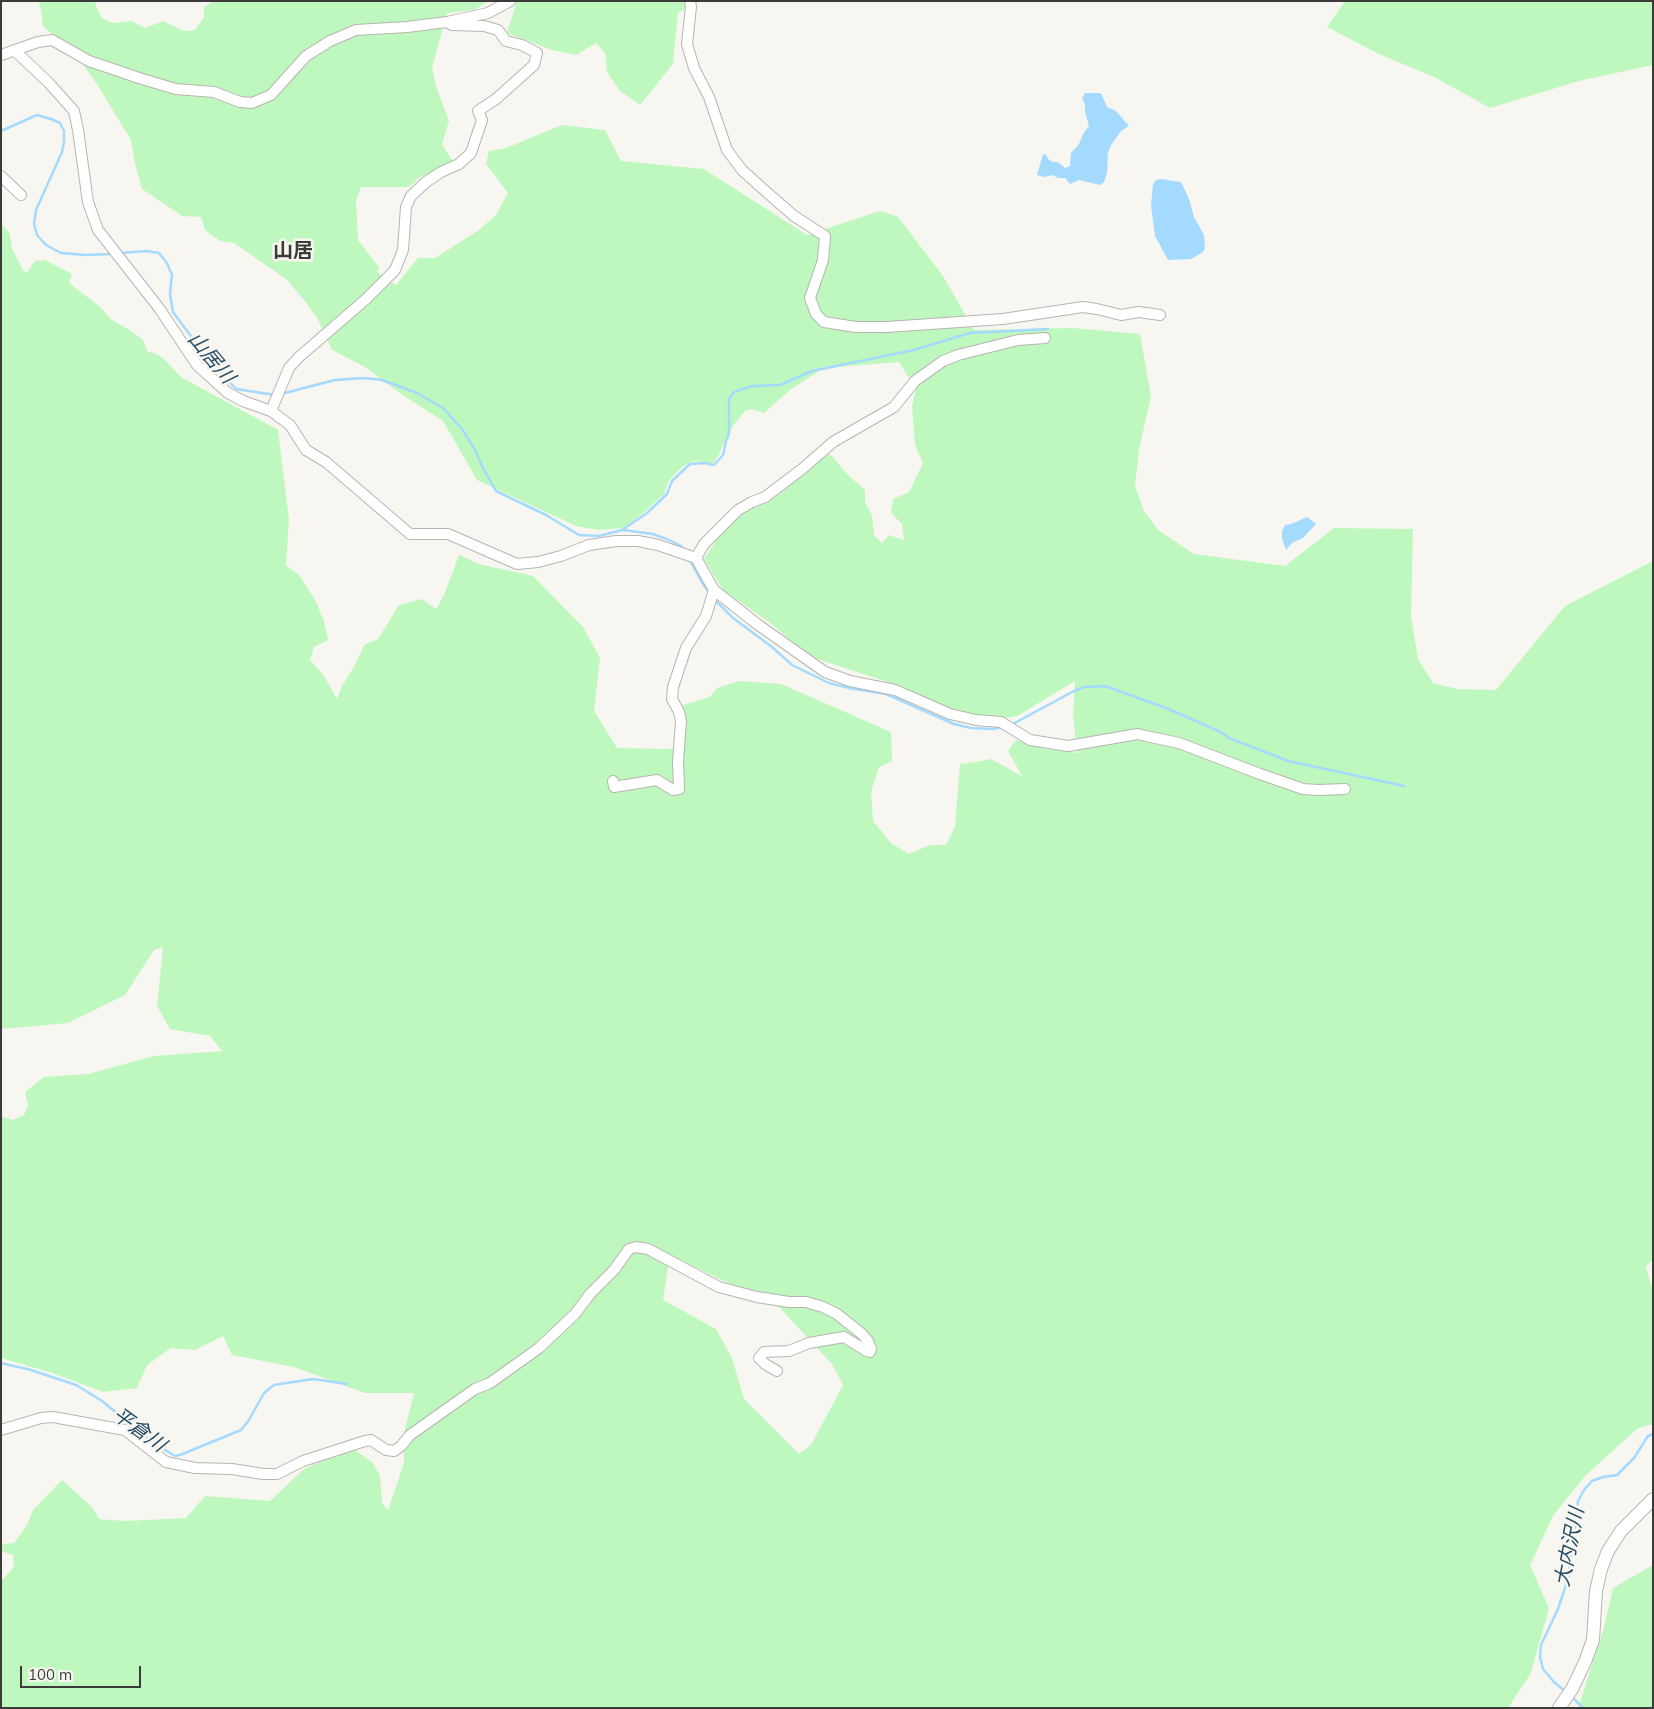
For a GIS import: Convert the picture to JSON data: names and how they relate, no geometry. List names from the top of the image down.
{
  "districts": ["山居"],
  "water": ["山居川", "平倉川", "大内沢川"],
  "scale_bar": "100 m"
}
